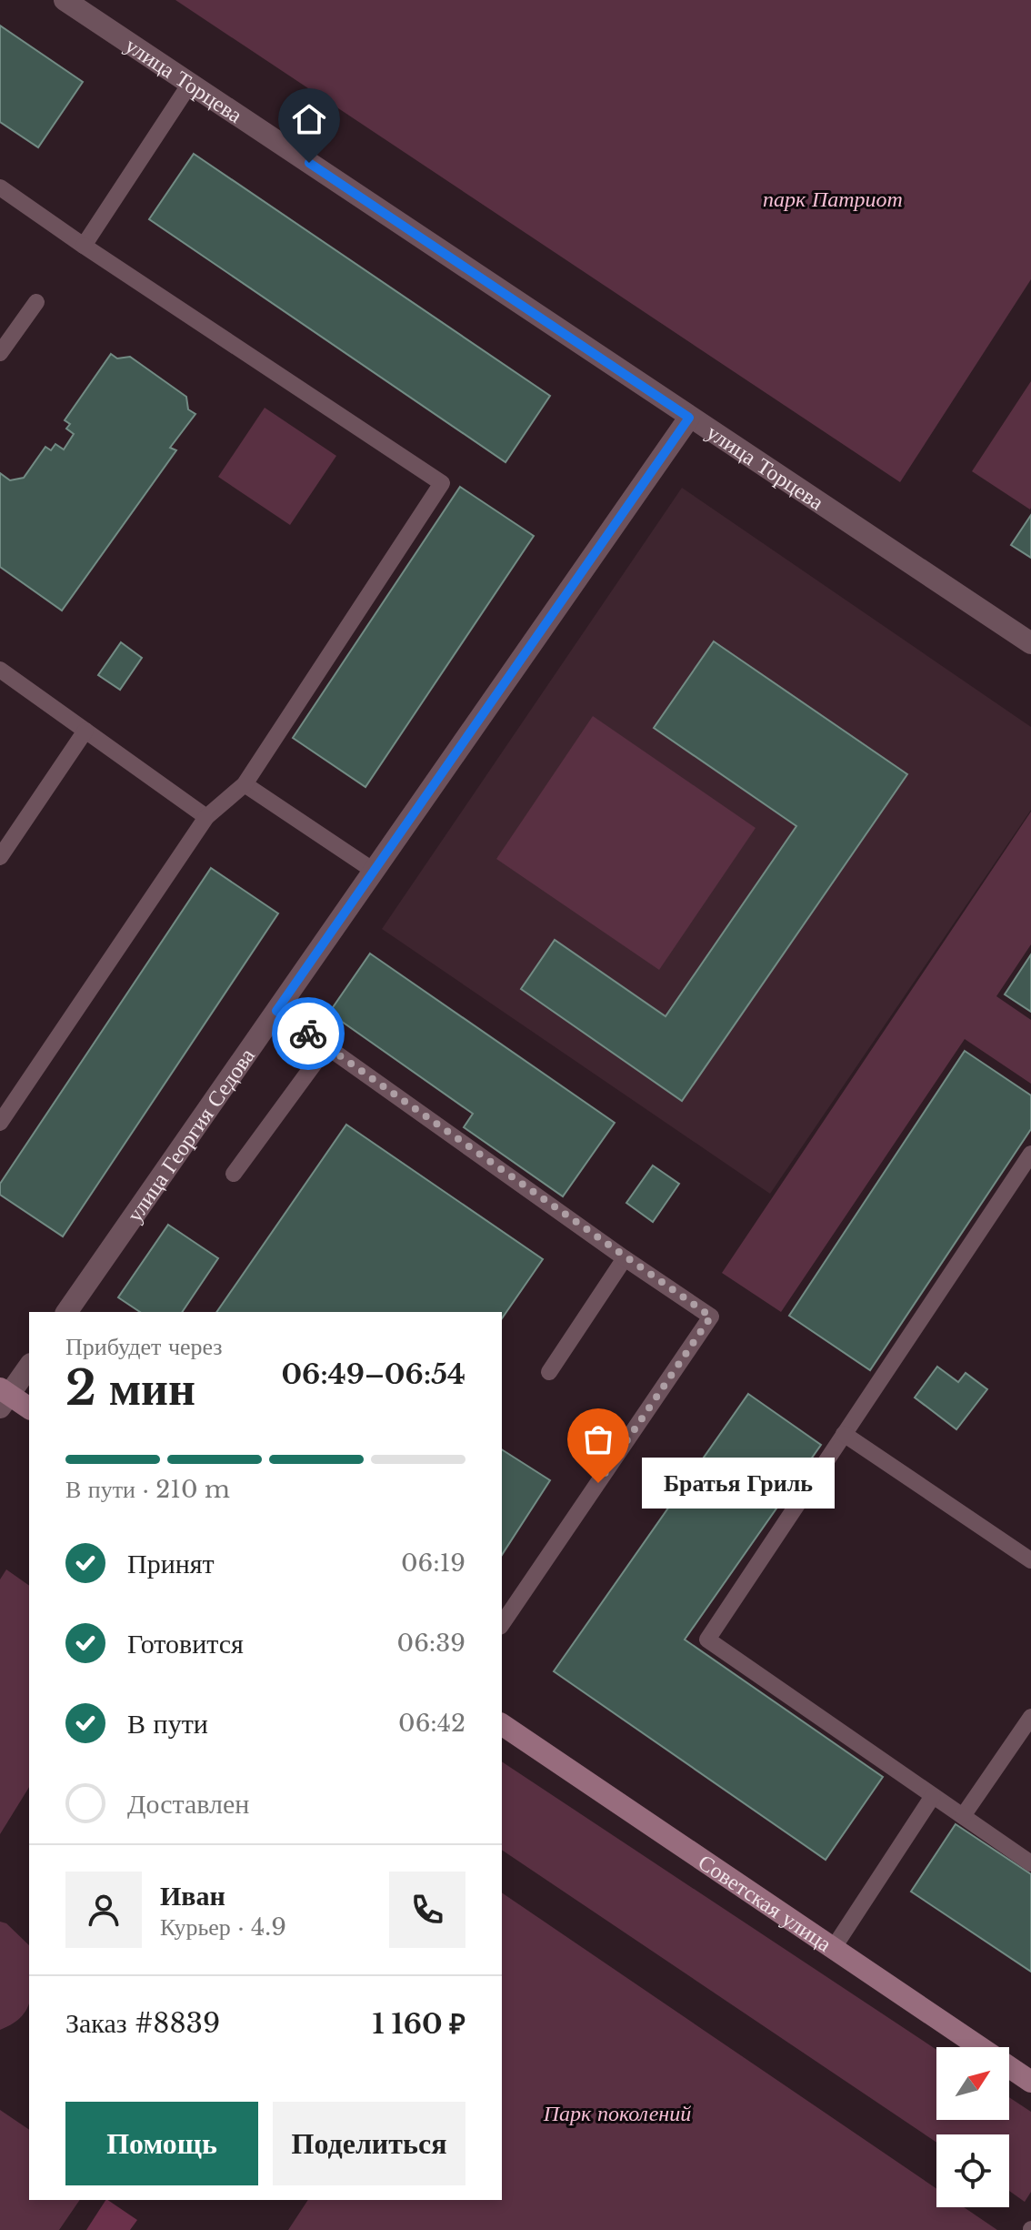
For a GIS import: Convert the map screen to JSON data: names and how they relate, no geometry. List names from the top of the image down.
{
  "streets": {
    "street": ["улица Торцева", "улица Георгия Седова", "Советская улица"]
  },
  "crossings": [
    ["улица Торцева", "улица Георгия Седова"]
  ],
  "parks": ["парк Патриот", "Парк поколений"],
  "places": ["Братья Гриль"],
  "north": "top right",
  "page": {
    "heading": ["2 мин", "Прибудет через", "06:49–06:54"],
    "panel": [
      "Иван",
      "Курьер · 4.9",
      "Заказ #8839",
      "1 160 ₽"
    ],
    "bar": "В пути · 210 m",
    "bubble": "Братья Гриль",
    "list": [
      ["Принят", "06:19"],
      ["Готовится", "06:39"],
      ["В пути", "06:42"],
      "Доставлен"
    ],
    "buttons": ["Помощь", "Поделиться"]
  }
}
